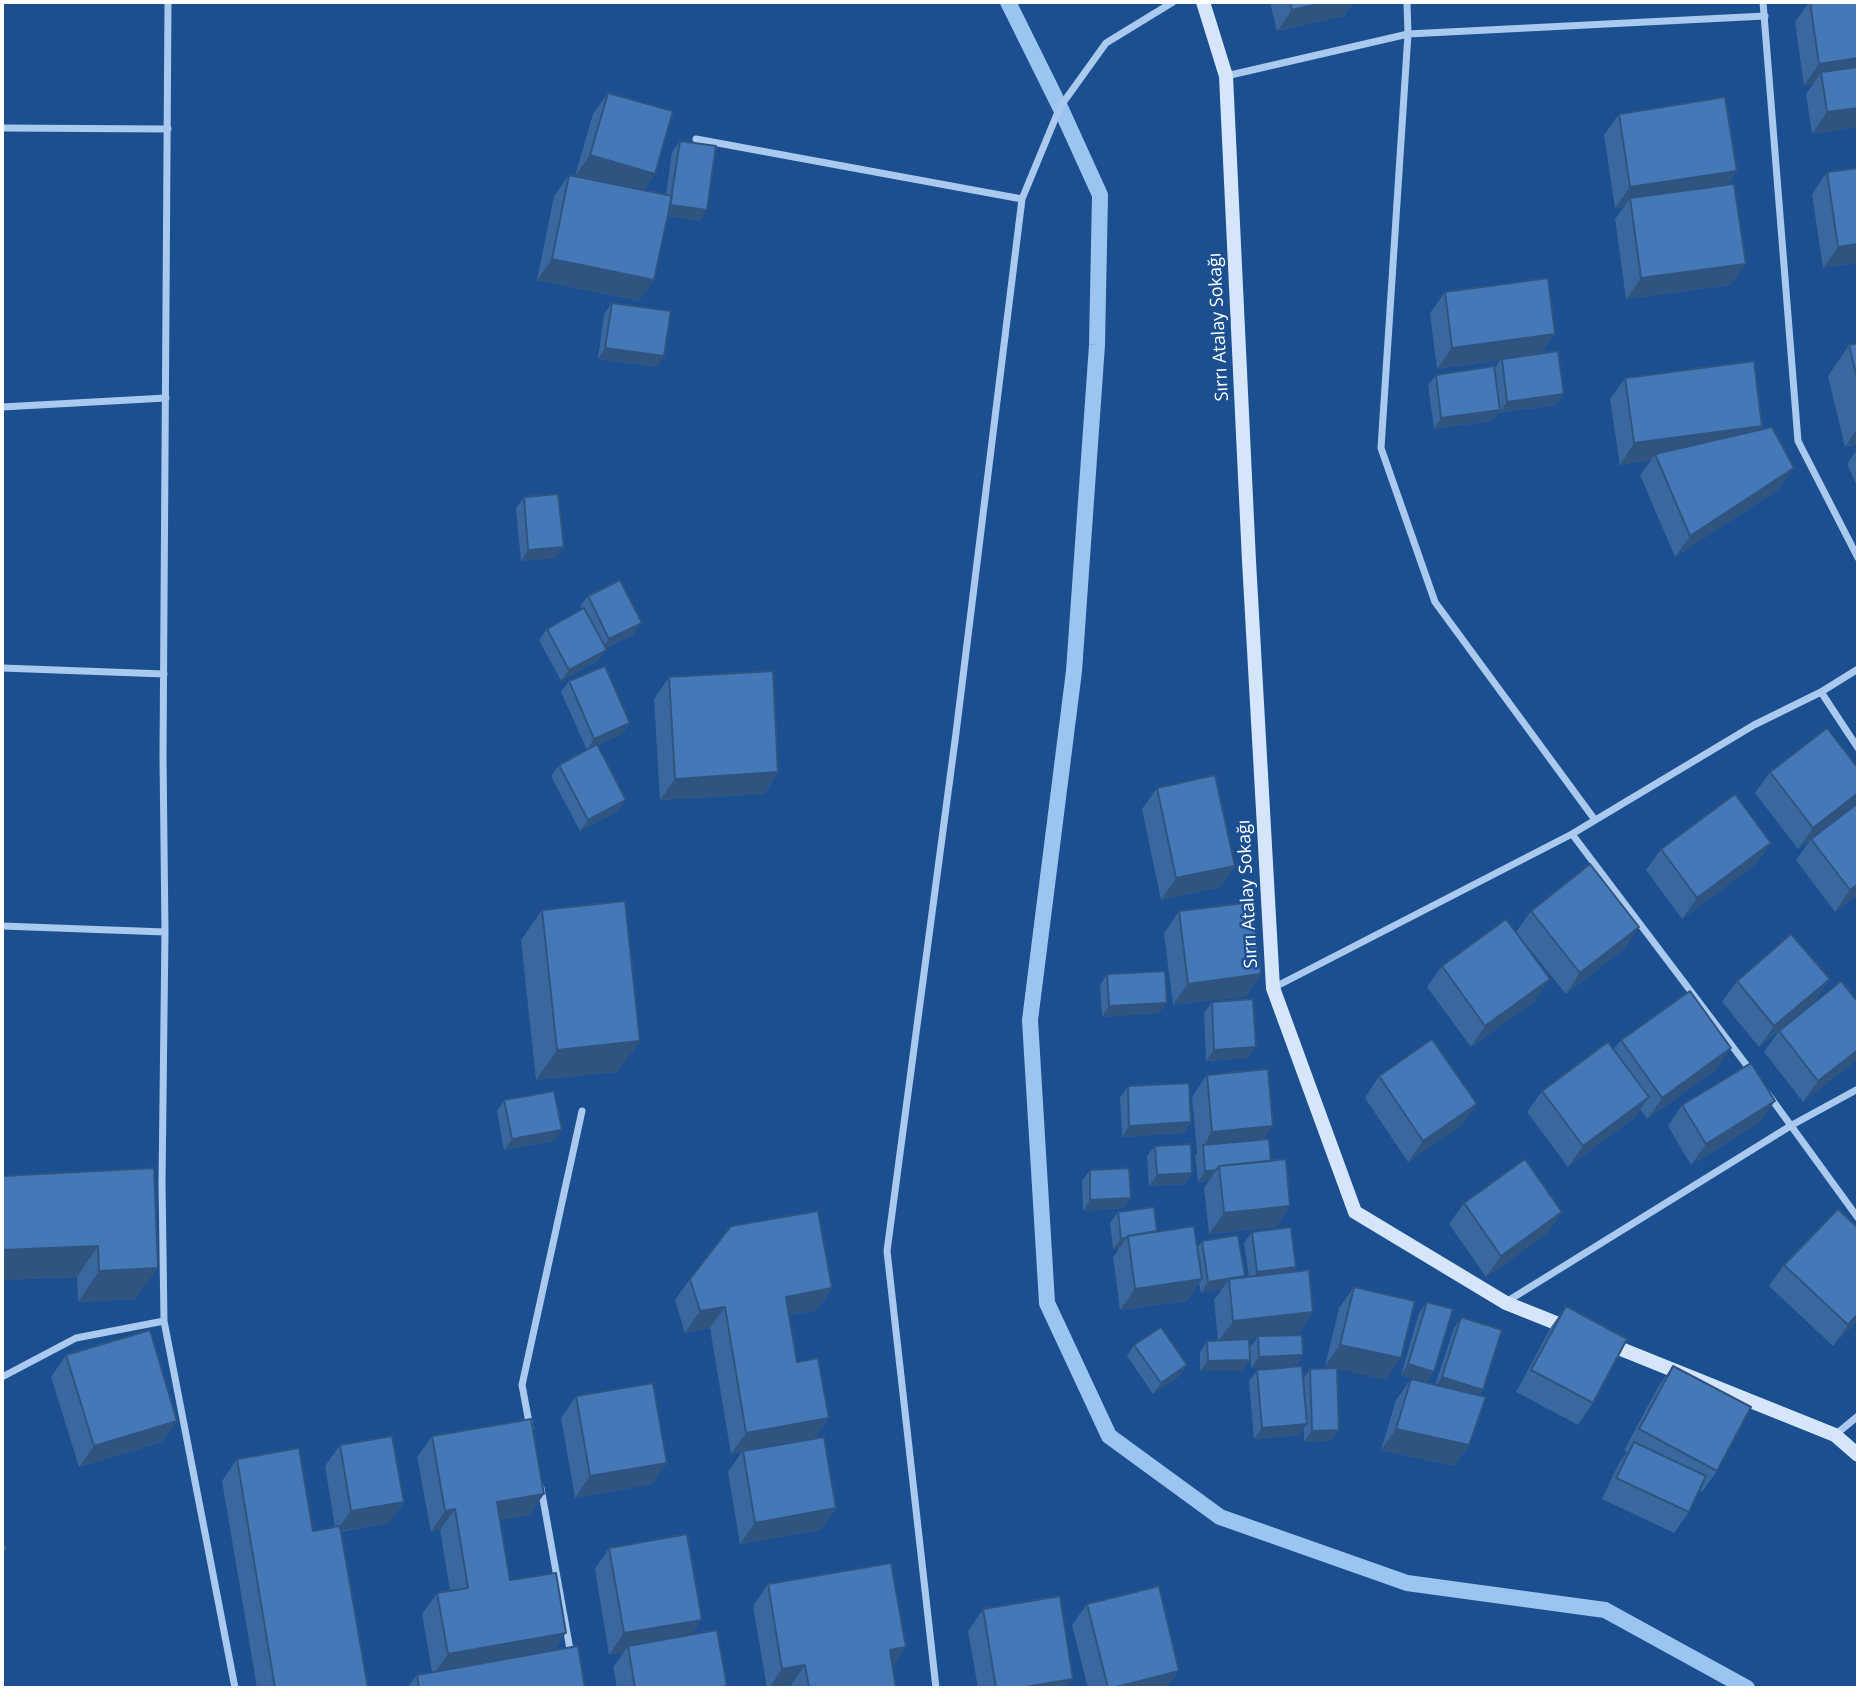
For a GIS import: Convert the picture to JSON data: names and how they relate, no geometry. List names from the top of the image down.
{
  "streets": {
    "main road": ["Sırrı Atalay Sokağı"]
  }
}
